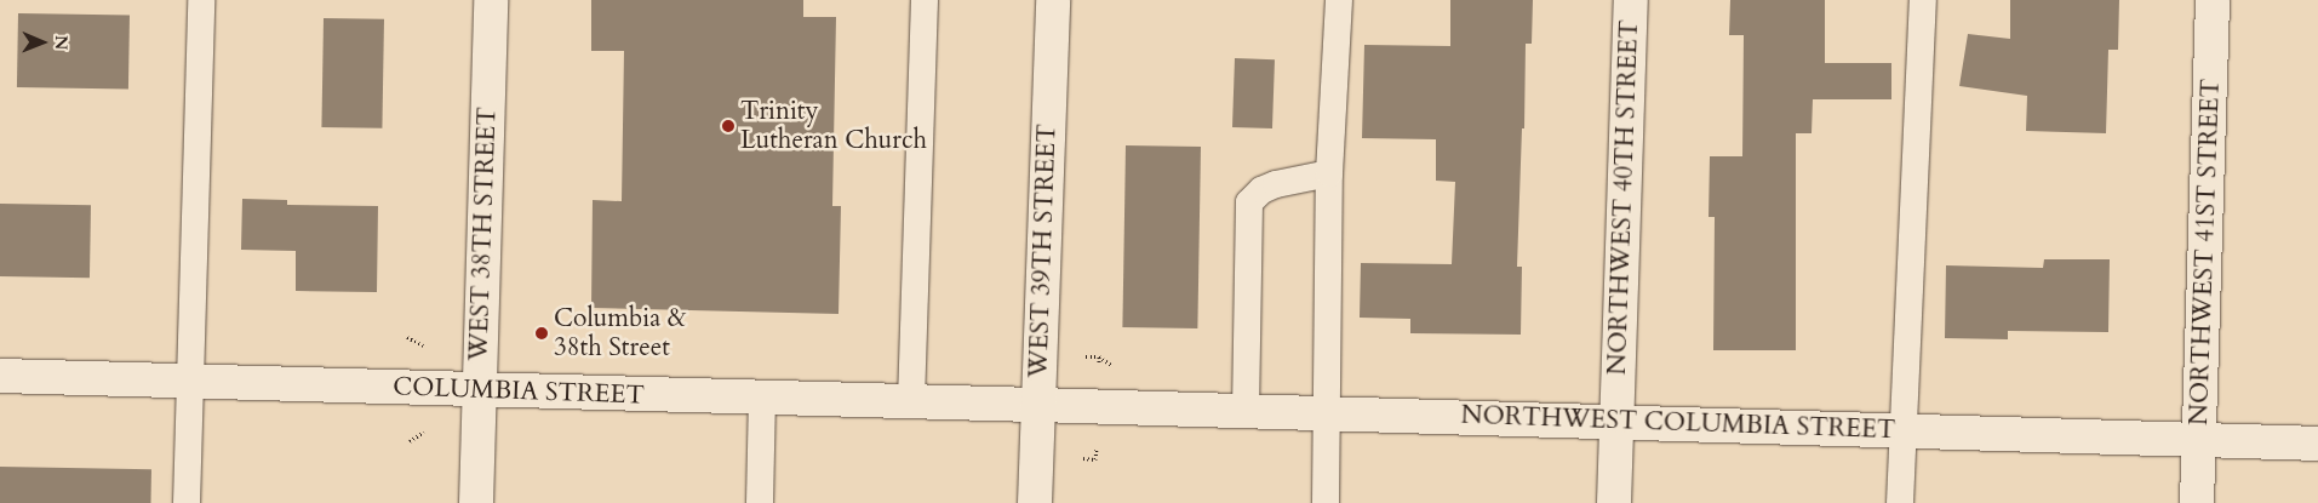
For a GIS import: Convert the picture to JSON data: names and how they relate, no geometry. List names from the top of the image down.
{
  "streets": {
    "street": [
      "NORTHWEST 40TH STREET",
      "WEST 38TH STREET",
      "WEST 39TH STREET",
      "NORTHWEST 41ST STREET",
      "COLUMBIA STREET",
      "NORTHWEST COLUMBIA STREET"
    ]
  },
  "crossings": [
    ["NORTHWEST 40TH STREET", "NORTHWEST COLUMBIA STREET"],
    ["WEST 38TH STREET", "COLUMBIA STREET"],
    ["WEST 39TH STREET", "COLUMBIA STREET"],
    ["WEST 39TH STREET", "NORTHWEST COLUMBIA STREET"],
    ["NORTHWEST 41ST STREET", "NORTHWEST COLUMBIA STREET"],
    ["COLUMBIA STREET", "NORTHWEST COLUMBIA STREET"]
  ],
  "places": ["Trinity Lutheran Church", "Columbia & 38th Street"],
  "north": "right"
}
